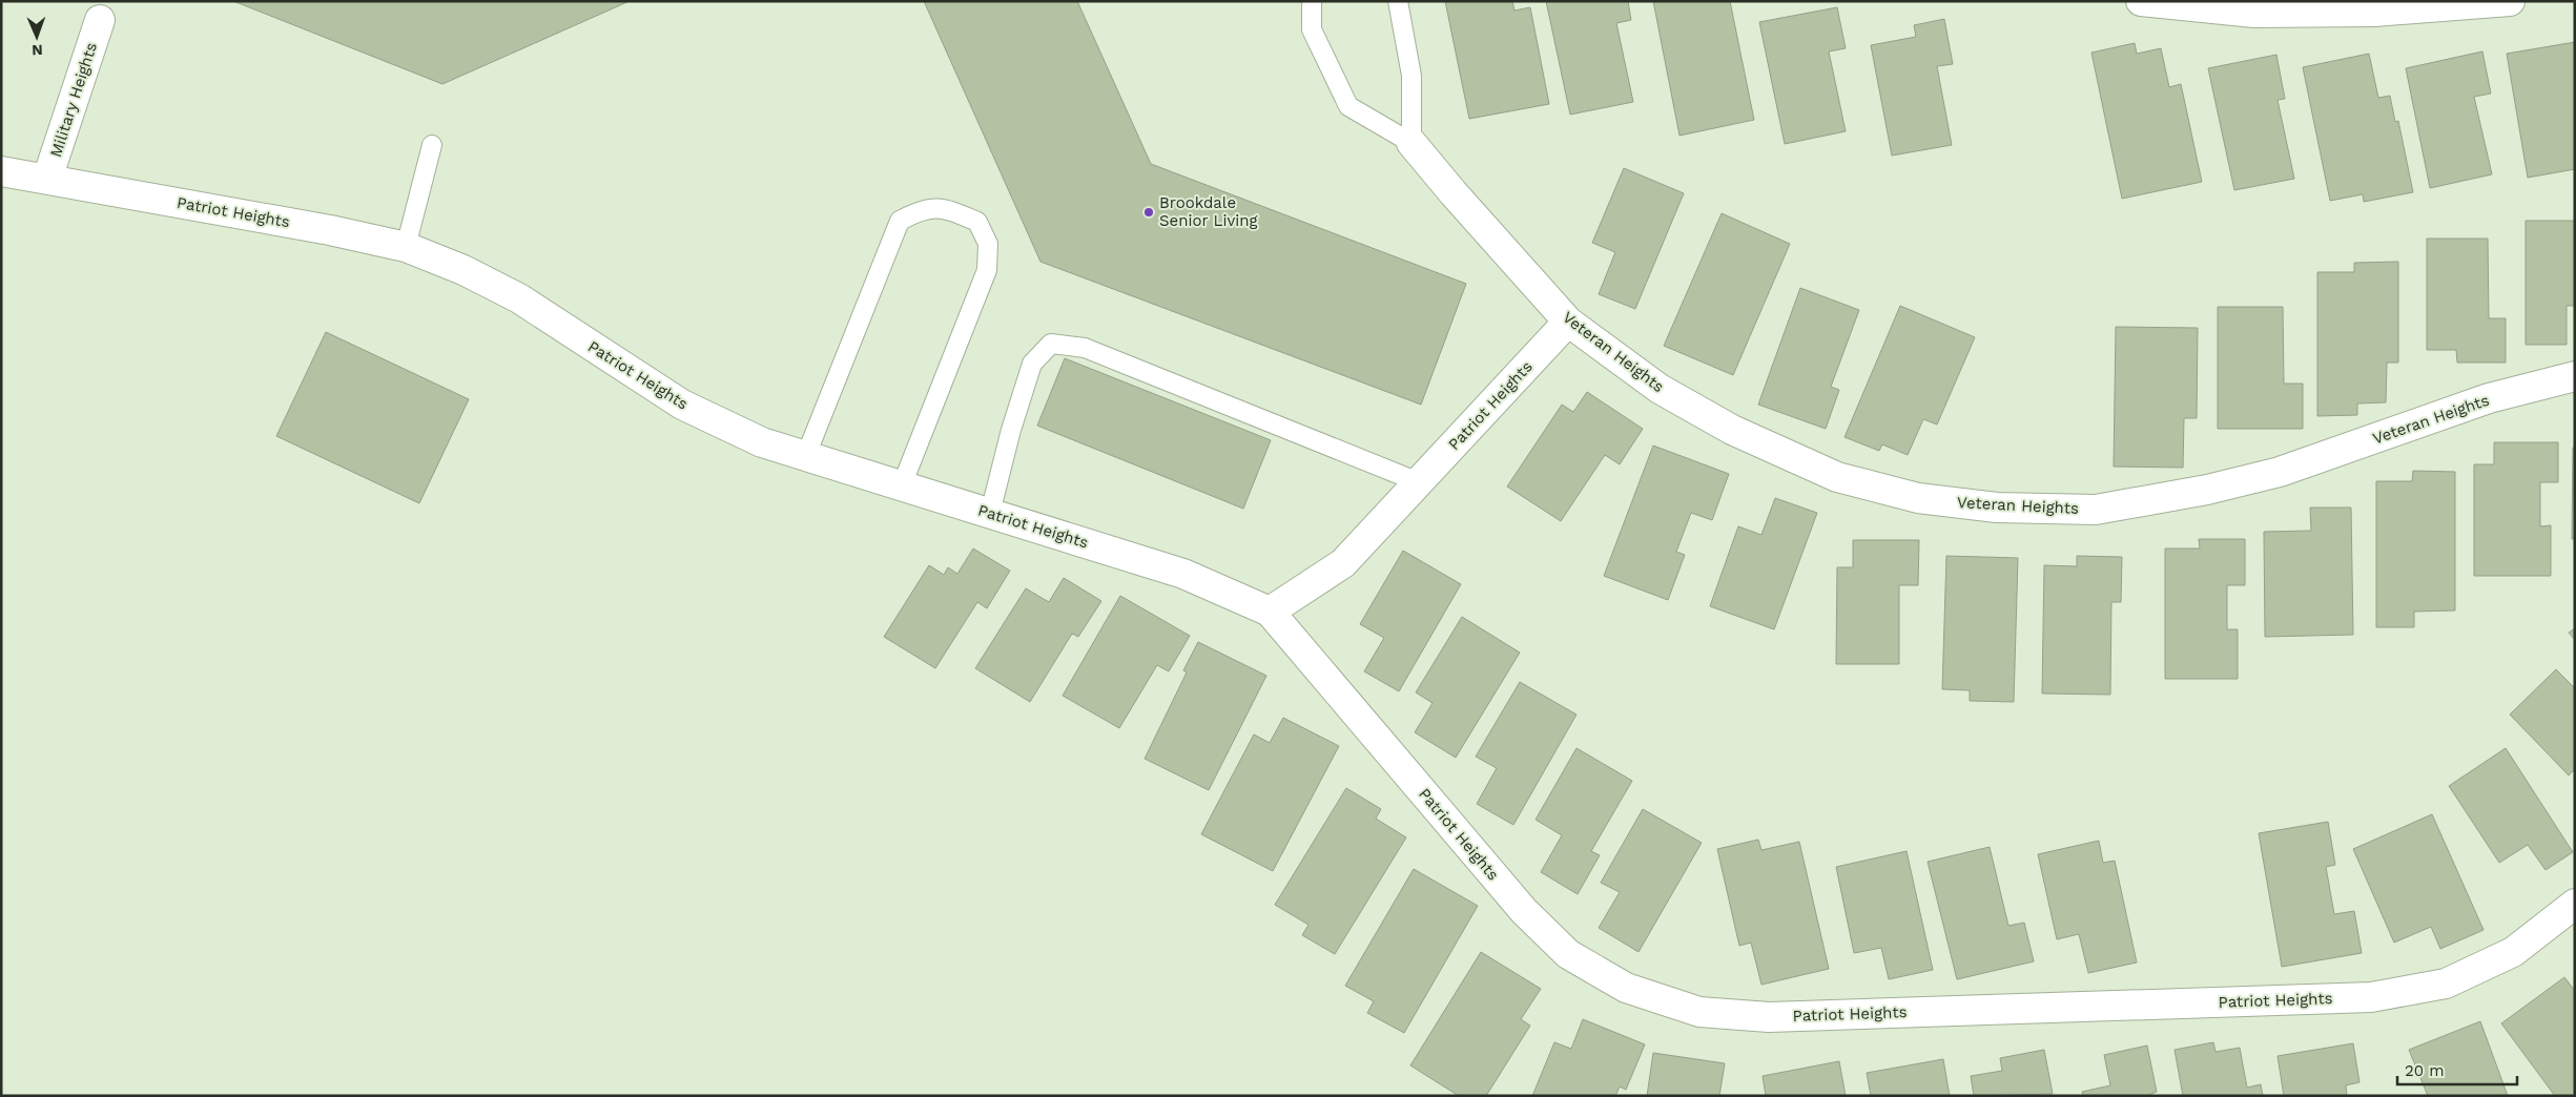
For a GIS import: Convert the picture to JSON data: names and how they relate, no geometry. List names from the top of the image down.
{
  "streets": {
    "street": ["Military Heights", "Patriot Heights", "Veteran Heights"]
  },
  "crossings": [
    ["Military Heights", "Patriot Heights"],
    ["Patriot Heights", "Veteran Heights"]
  ],
  "places": ["Brookdale Senior Living"],
  "scale_bar": "20 m",
  "north": "bottom"
}
